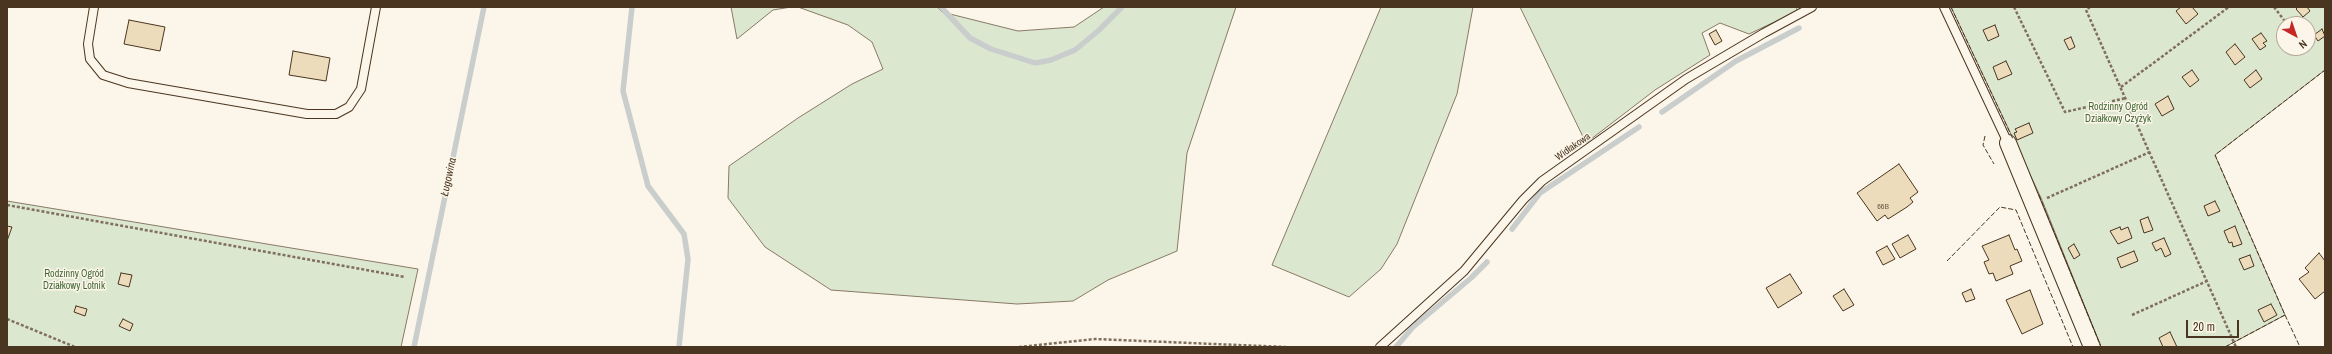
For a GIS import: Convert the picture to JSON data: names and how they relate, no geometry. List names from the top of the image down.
{
  "streets": {
    "lane": ["Widłakowa"]
  },
  "water": ["Ługowina"],
  "parks": ["Rodzinny Ogród Działkowy Czyżyk", "Rodzinny Ogród Działkowy Lotnik"],
  "house_numbers": ["66B"],
  "scale_bar": "20 m",
  "north": "bottom right"
}
